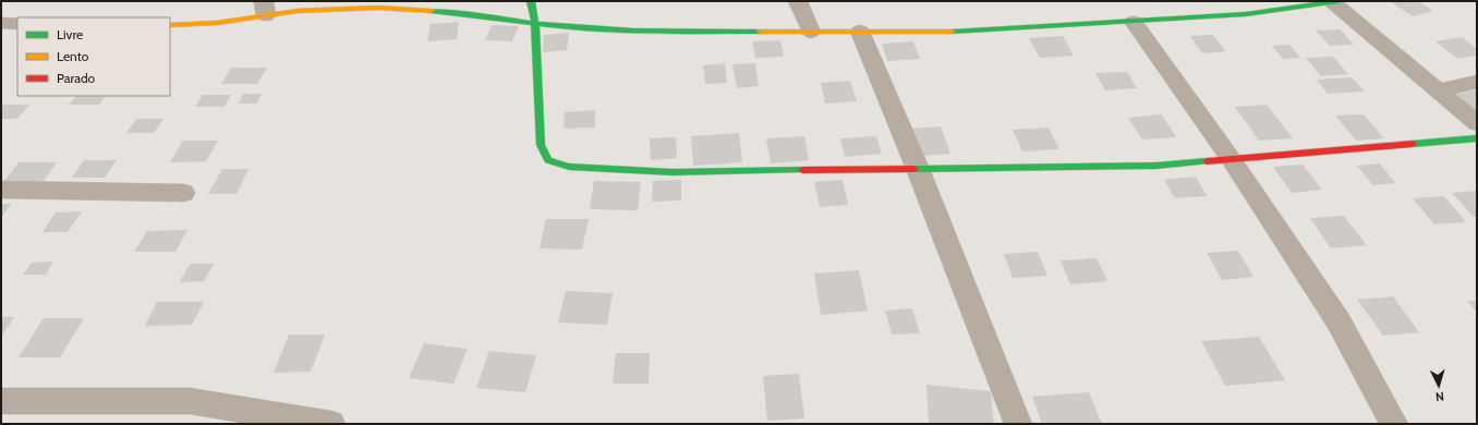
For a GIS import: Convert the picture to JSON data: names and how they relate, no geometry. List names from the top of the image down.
{
  "legend": ["Livre", "Lento", "Parado"],
  "north": "bottom"
}
